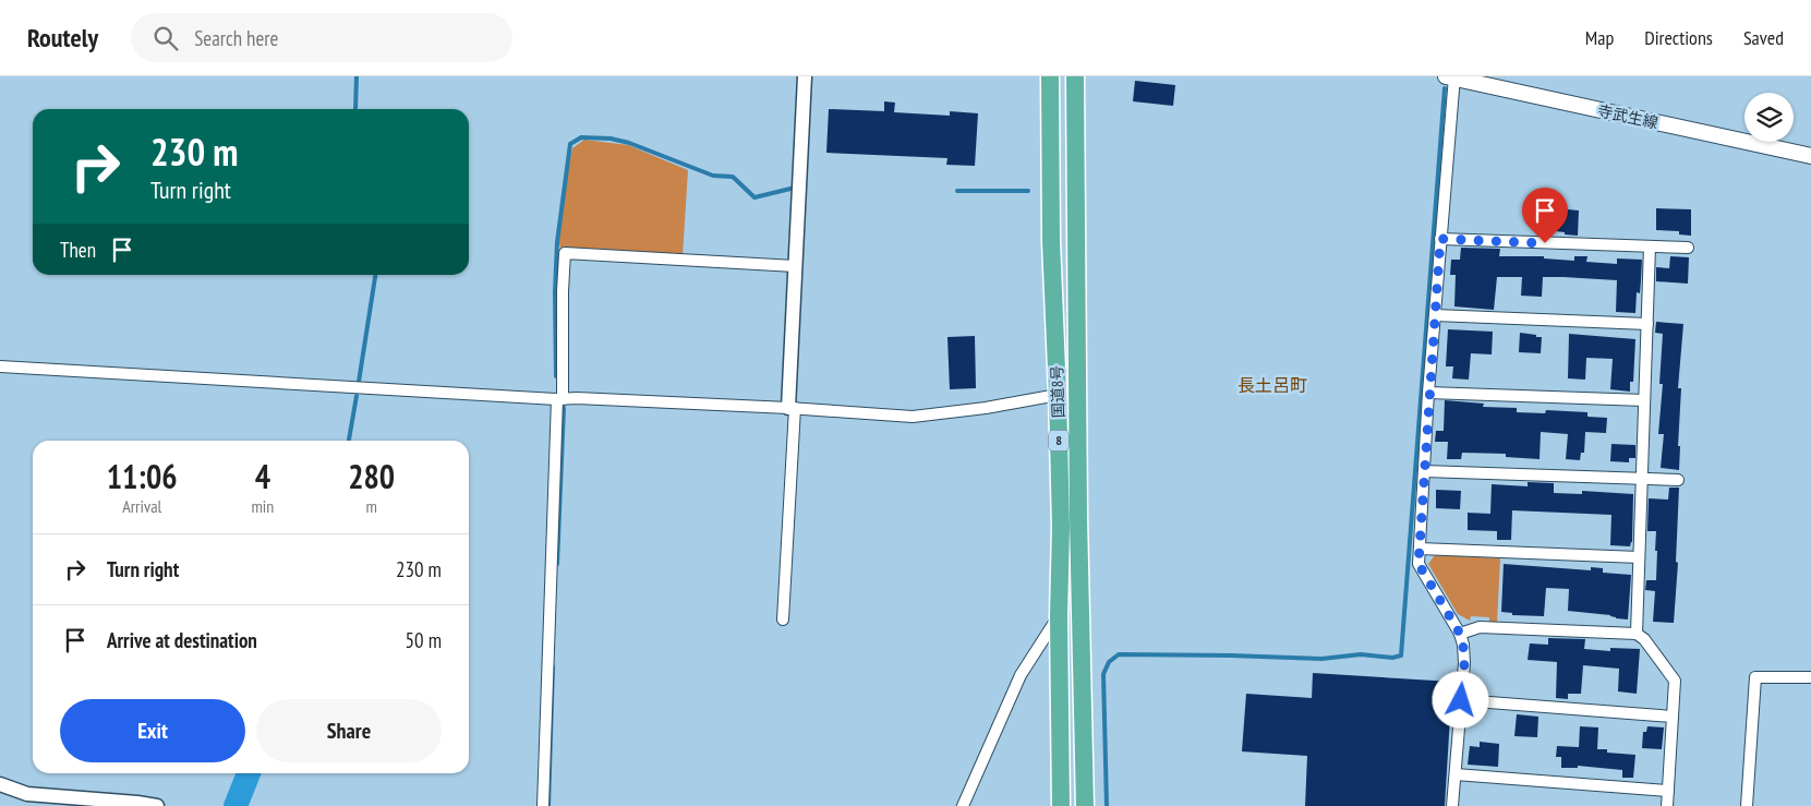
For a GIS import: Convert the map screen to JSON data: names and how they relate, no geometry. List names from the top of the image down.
{
  "streets": {
    "highway": ["国道8号", "8"],
    "main road": ["寺武生線"]
  },
  "districts": ["長土呂町"],
  "page": {
    "header": "Routely",
    "search": "Search here",
    "nav": ["Map", "Directions", "Saved"],
    "turn": ["230 m", "Turn right"],
    "then": "Then",
    "eta": [
      "11:06",
      "Arrival",
      "4",
      "min",
      "280",
      "m"
    ],
    "list": [
      {
        "name": "Turn right",
        "value": "230 m"
      },
      {
        "name": "Arrive at destination",
        "value": "50 m"
      }
    ],
    "buttons": ["Exit", "Share"]
  }
}
